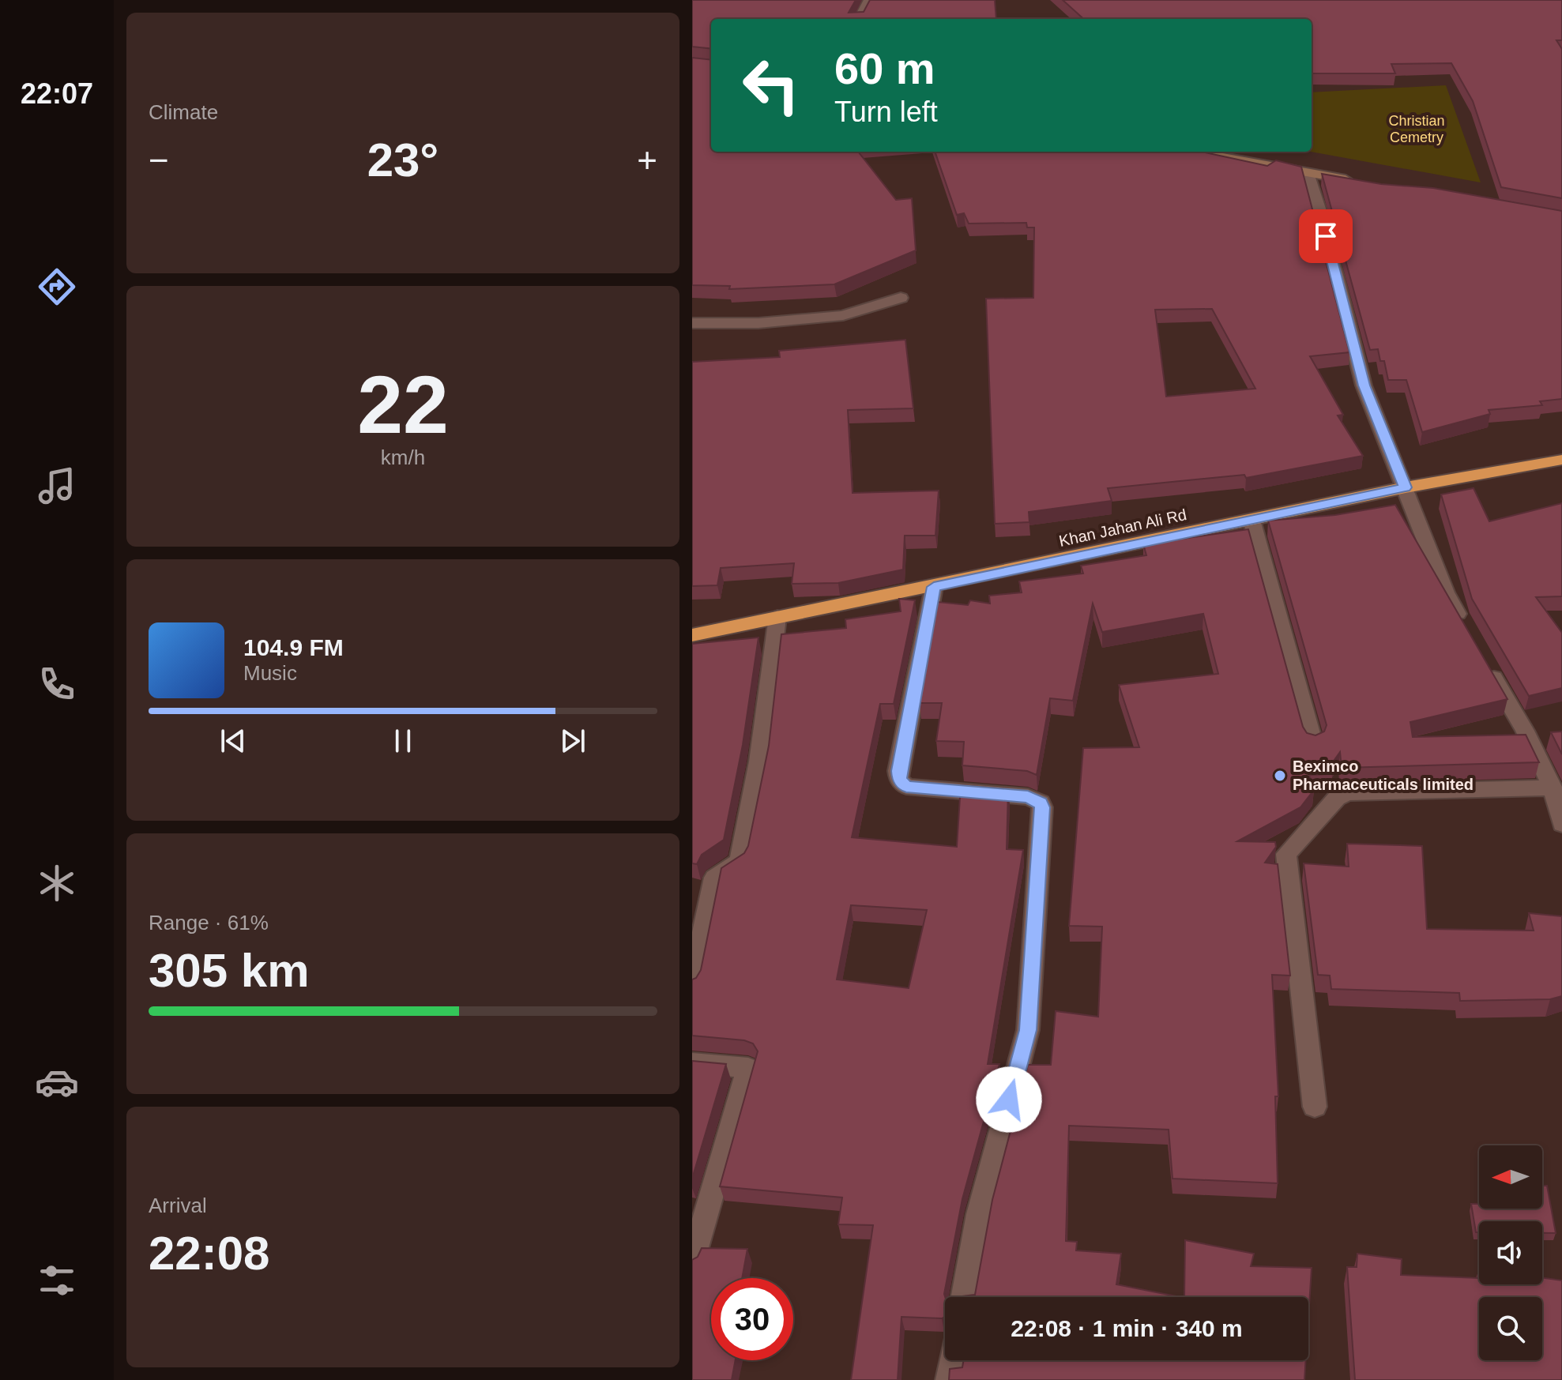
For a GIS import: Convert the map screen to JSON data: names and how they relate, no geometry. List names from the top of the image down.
{
  "streets": {
    "highway": ["Khan Jahan Ali Rd"]
  },
  "parks": ["Christian Cemetry"],
  "places": ["Beximco Pharmaceuticals limited"],
  "north": "left",
  "page": {
    "tabs": "22:07",
    "tile": [
      "Climate",
      ["22", "km/h"],
      ["Range · 61%", "305 km"],
      ["Arrival", "22:08"]
    ],
    "turn": ["60 m", "Turn left"],
    "heat": ["−", "23°", "+"],
    "song": ["104.9 FM", "Music"],
    "limit": "30",
    "trip": "22:08 · 1 min · 340 m"
  }
}
